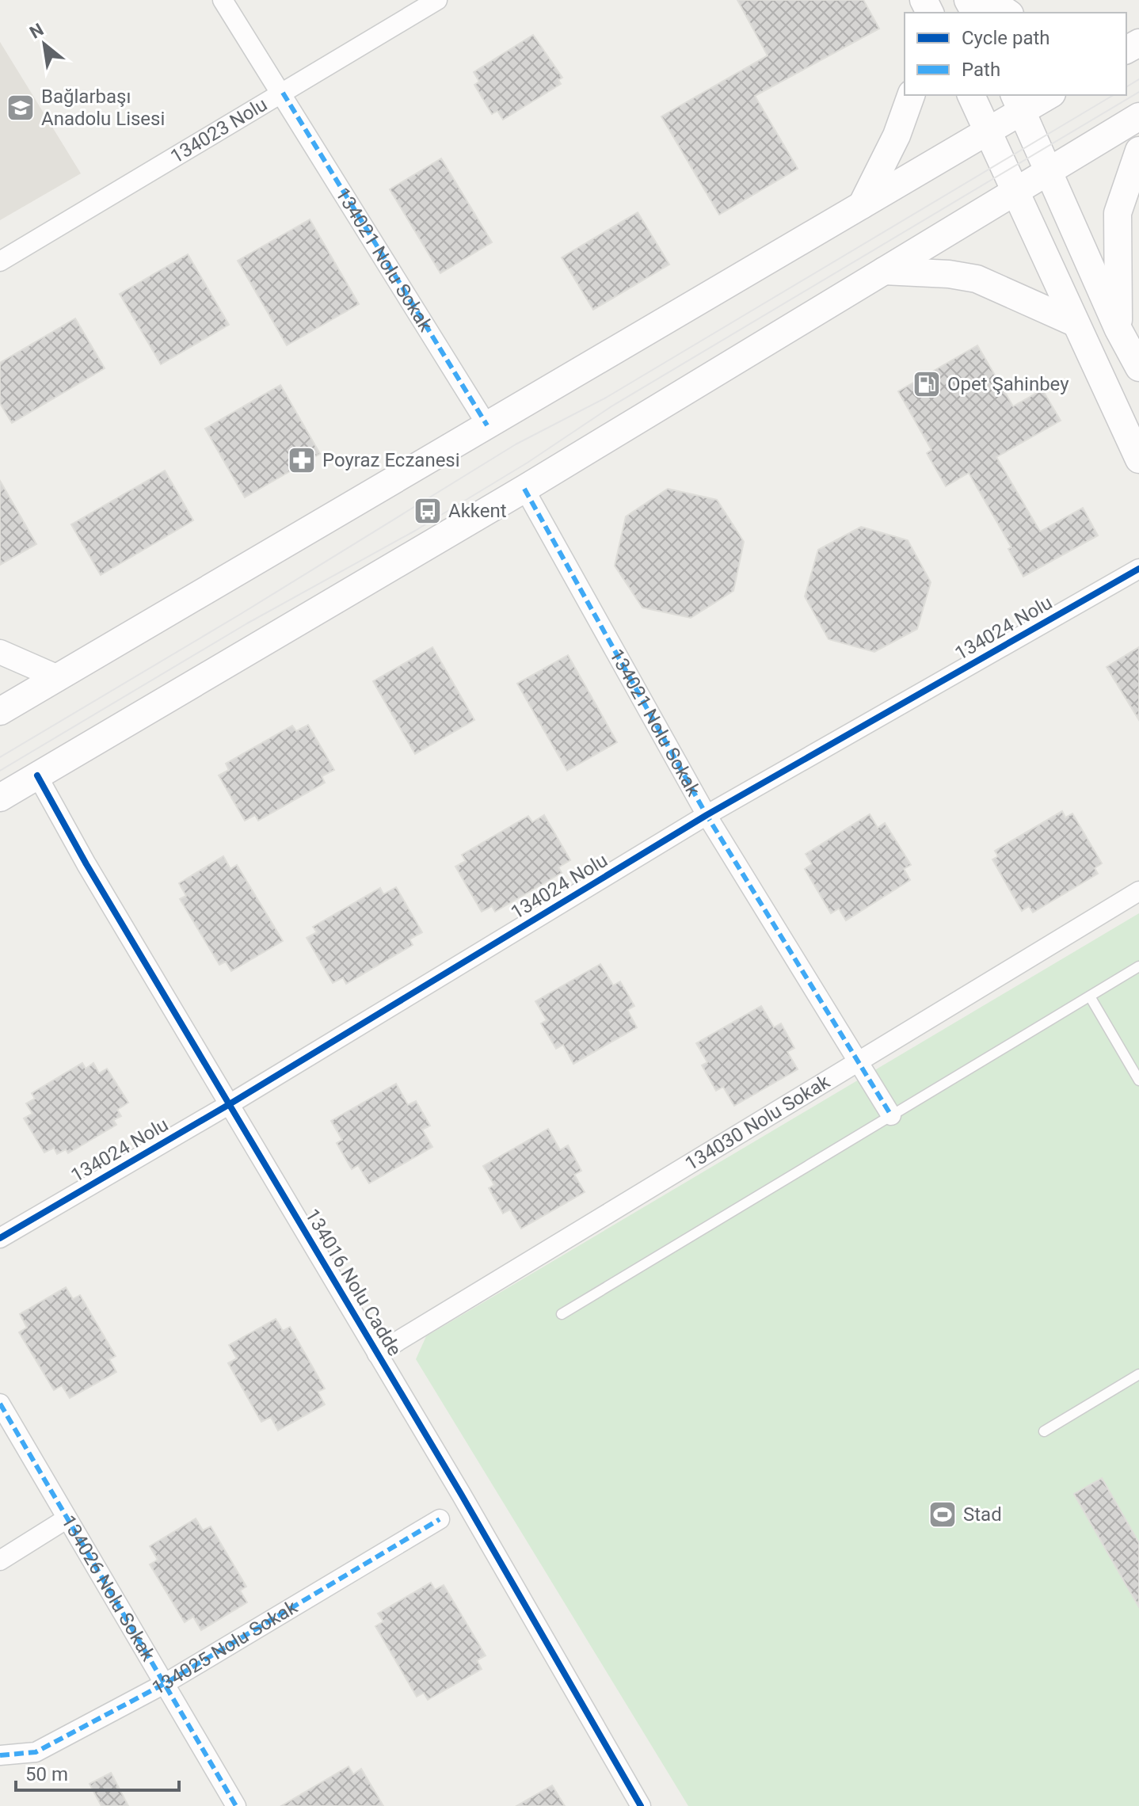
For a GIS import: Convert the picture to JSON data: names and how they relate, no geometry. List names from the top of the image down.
{
  "streets": {
    "street": [
      "134023 Nolu",
      "134021 Nolu Sokak",
      "134024 Nolu",
      "134030 Nolu Sokak",
      "134016 Nolu Cadde",
      "134026 Nolu Sokak",
      "134025 Nolu Sokak"
    ]
  },
  "crossings": [
    ["134023 Nolu", "134021 Nolu Sokak"],
    ["134021 Nolu Sokak", "134024 Nolu"],
    ["134021 Nolu Sokak", "134030 Nolu Sokak"],
    ["134024 Nolu", "134016 Nolu Cadde"],
    ["134030 Nolu Sokak", "134016 Nolu Cadde"],
    ["134026 Nolu Sokak", "134025 Nolu Sokak"]
  ],
  "places": {
    "school or university": ["Bağlarbaşı Anadolu Lisesi"],
    "fuel station": ["Opet Şahinbey"],
    "pharmacy": ["Poyraz Eczanesi"],
    "bus stop": ["Akkent"],
    "sports": ["Stad"]
  },
  "legend": ["Cycle path", "Path"],
  "scale_bar": "50 m",
  "north": "top left"
}
